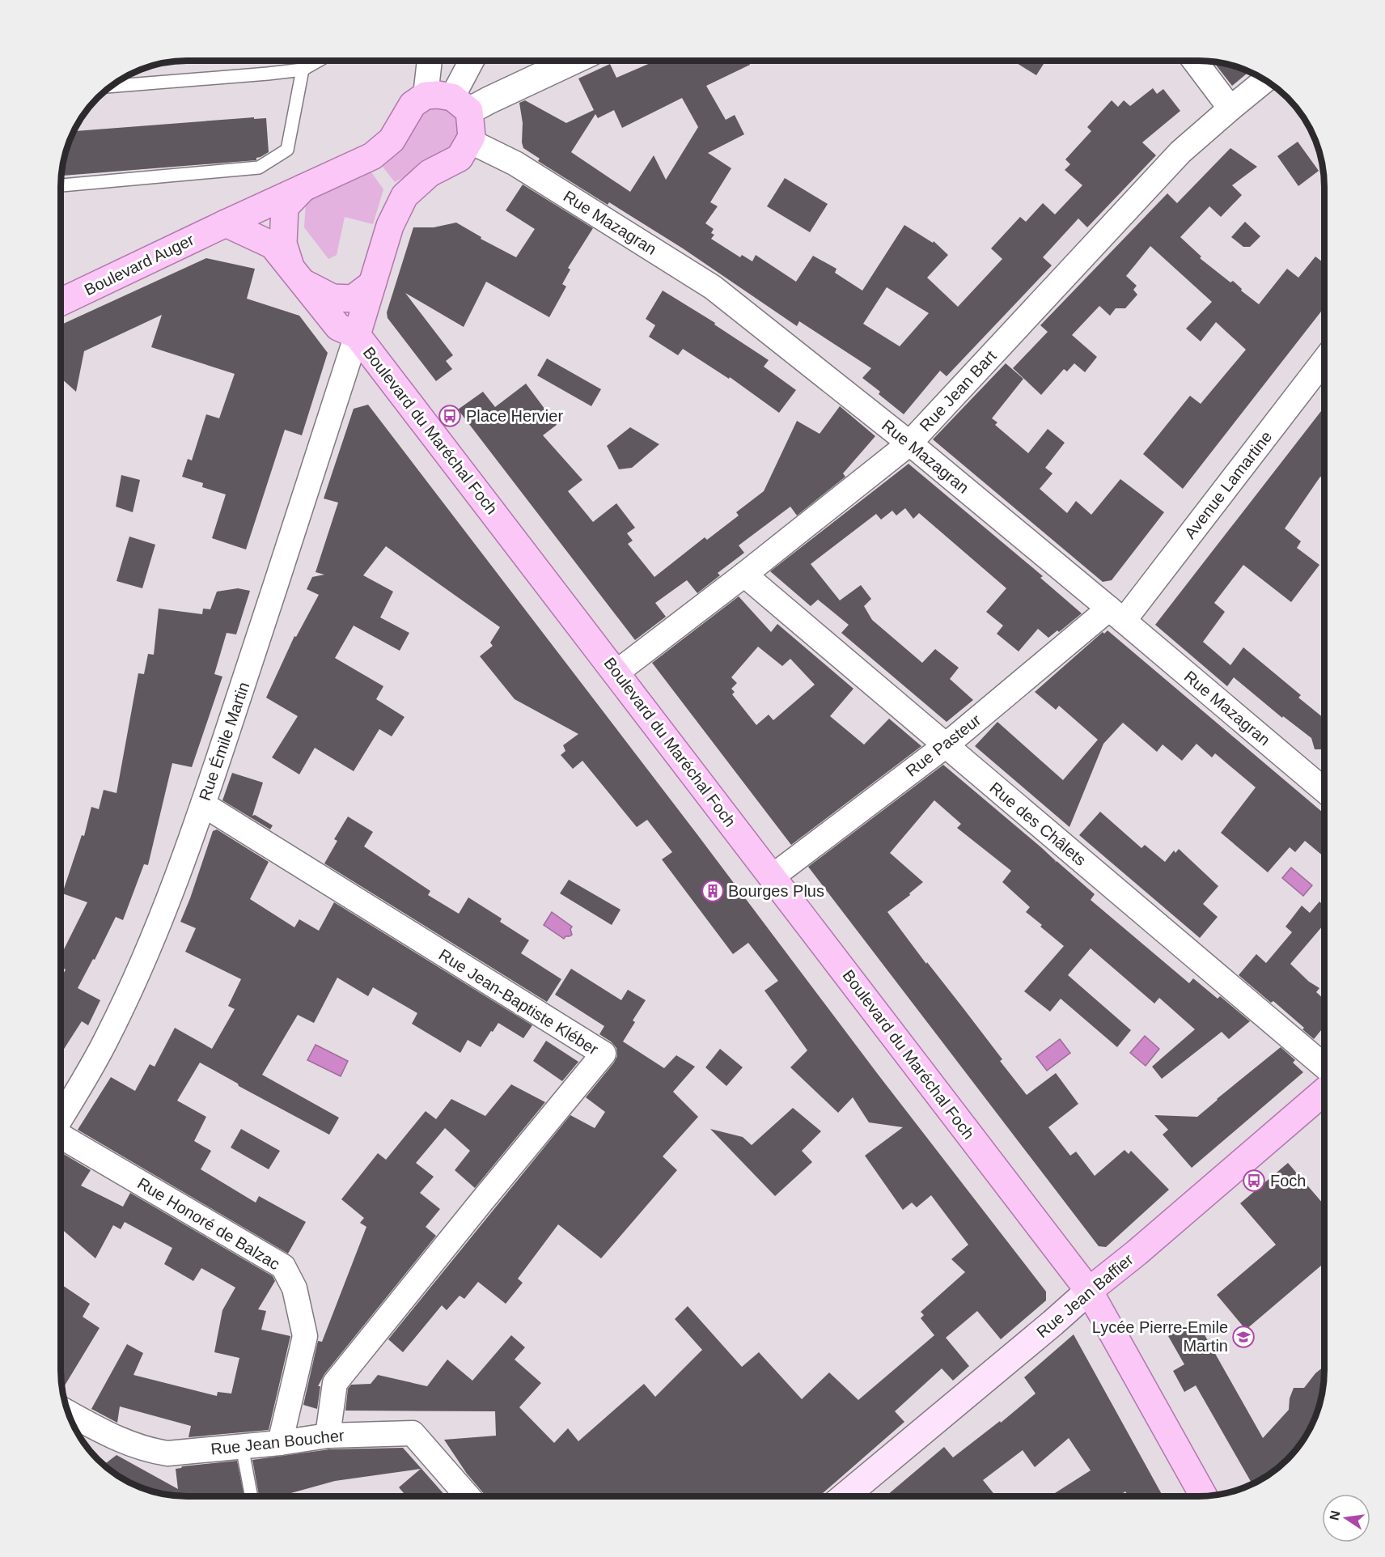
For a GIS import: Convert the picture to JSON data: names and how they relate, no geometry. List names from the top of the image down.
{
  "streets": {
    "main road": ["Boulevard Auger", "Boulevard du Maréchal Foch", "Rue Jean Baffier"],
    "street": [
      "Rue Mazagran",
      "Rue Jean Bart",
      "Avenue Lamartine",
      "Rue Émile Martin",
      "Rue Pasteur",
      "Rue des Châlets",
      "Rue Jean-Baptiste Kléber",
      "Rue Honoré de Balzac",
      "Rue Jean Boucher"
    ]
  },
  "crossings": [
    ["Rue Mazagran", "Rue Jean Bart"],
    ["Rue Mazagran", "Avenue Lamartine"],
    ["Rue Mazagran", "Rue Pasteur"],
    ["Boulevard Auger", "Boulevard du Maréchal Foch"],
    ["Rue Jean Bart", "Boulevard du Maréchal Foch"],
    ["Rue Jean Bart", "Rue des Châlets"],
    ["Boulevard du Maréchal Foch", "Rue Émile Martin"],
    ["Boulevard du Maréchal Foch", "Rue Pasteur"],
    ["Boulevard du Maréchal Foch", "Rue Jean Baffier"],
    ["Avenue Lamartine", "Rue Pasteur"],
    ["Rue Émile Martin", "Rue Jean-Baptiste Kléber"],
    ["Rue Pasteur", "Rue des Châlets"],
    ["Rue Jean-Baptiste Kléber", "Rue Jean Boucher"],
    ["Rue Honoré de Balzac", "Rue Jean Boucher"]
  ],
  "places": {
    "bus stop": ["Place Hervier", "Foch"],
    "building": ["Bourges Plus"],
    "school or university": ["Lycée Pierre-Emile Martin"]
  },
  "north": "left"
}
